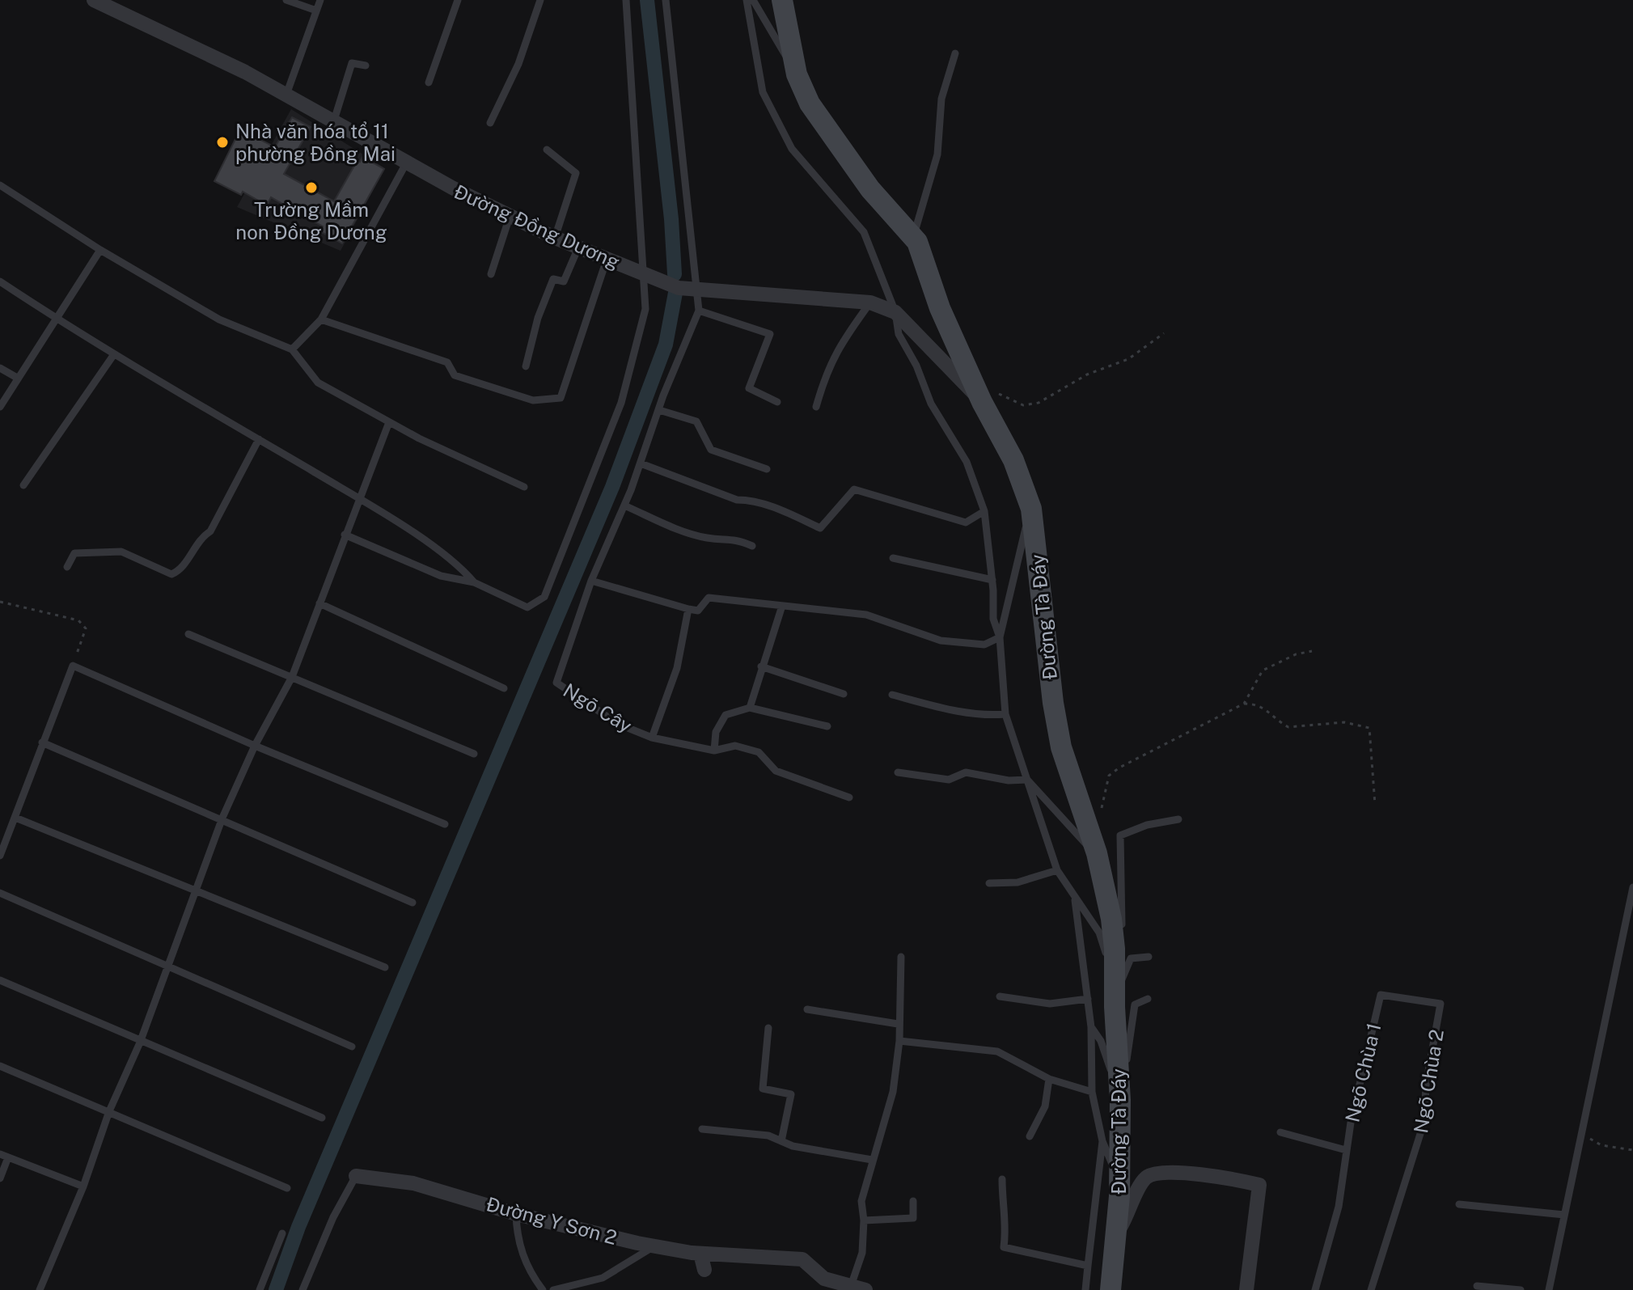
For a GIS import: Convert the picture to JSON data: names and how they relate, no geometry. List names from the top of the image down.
{
  "streets": {
    "street": ["Đường Đồng Dương", "Đường Tà Đáy", "Đường Y Sơn 2"],
    "lane": ["Ngõ Cây", "Ngõ Chùa 1", "Ngõ Chùa 2"]
  },
  "crossings": [
    ["Đường Đồng Dương", "Đường Tà Đáy"],
    ["Ngõ Chùa 1", "Ngõ Chùa 2"]
  ],
  "places": ["Nhà văn hóa tổ 11 phường Đồng Mai", "Trường Mầm non Đồng Dương"]
}
